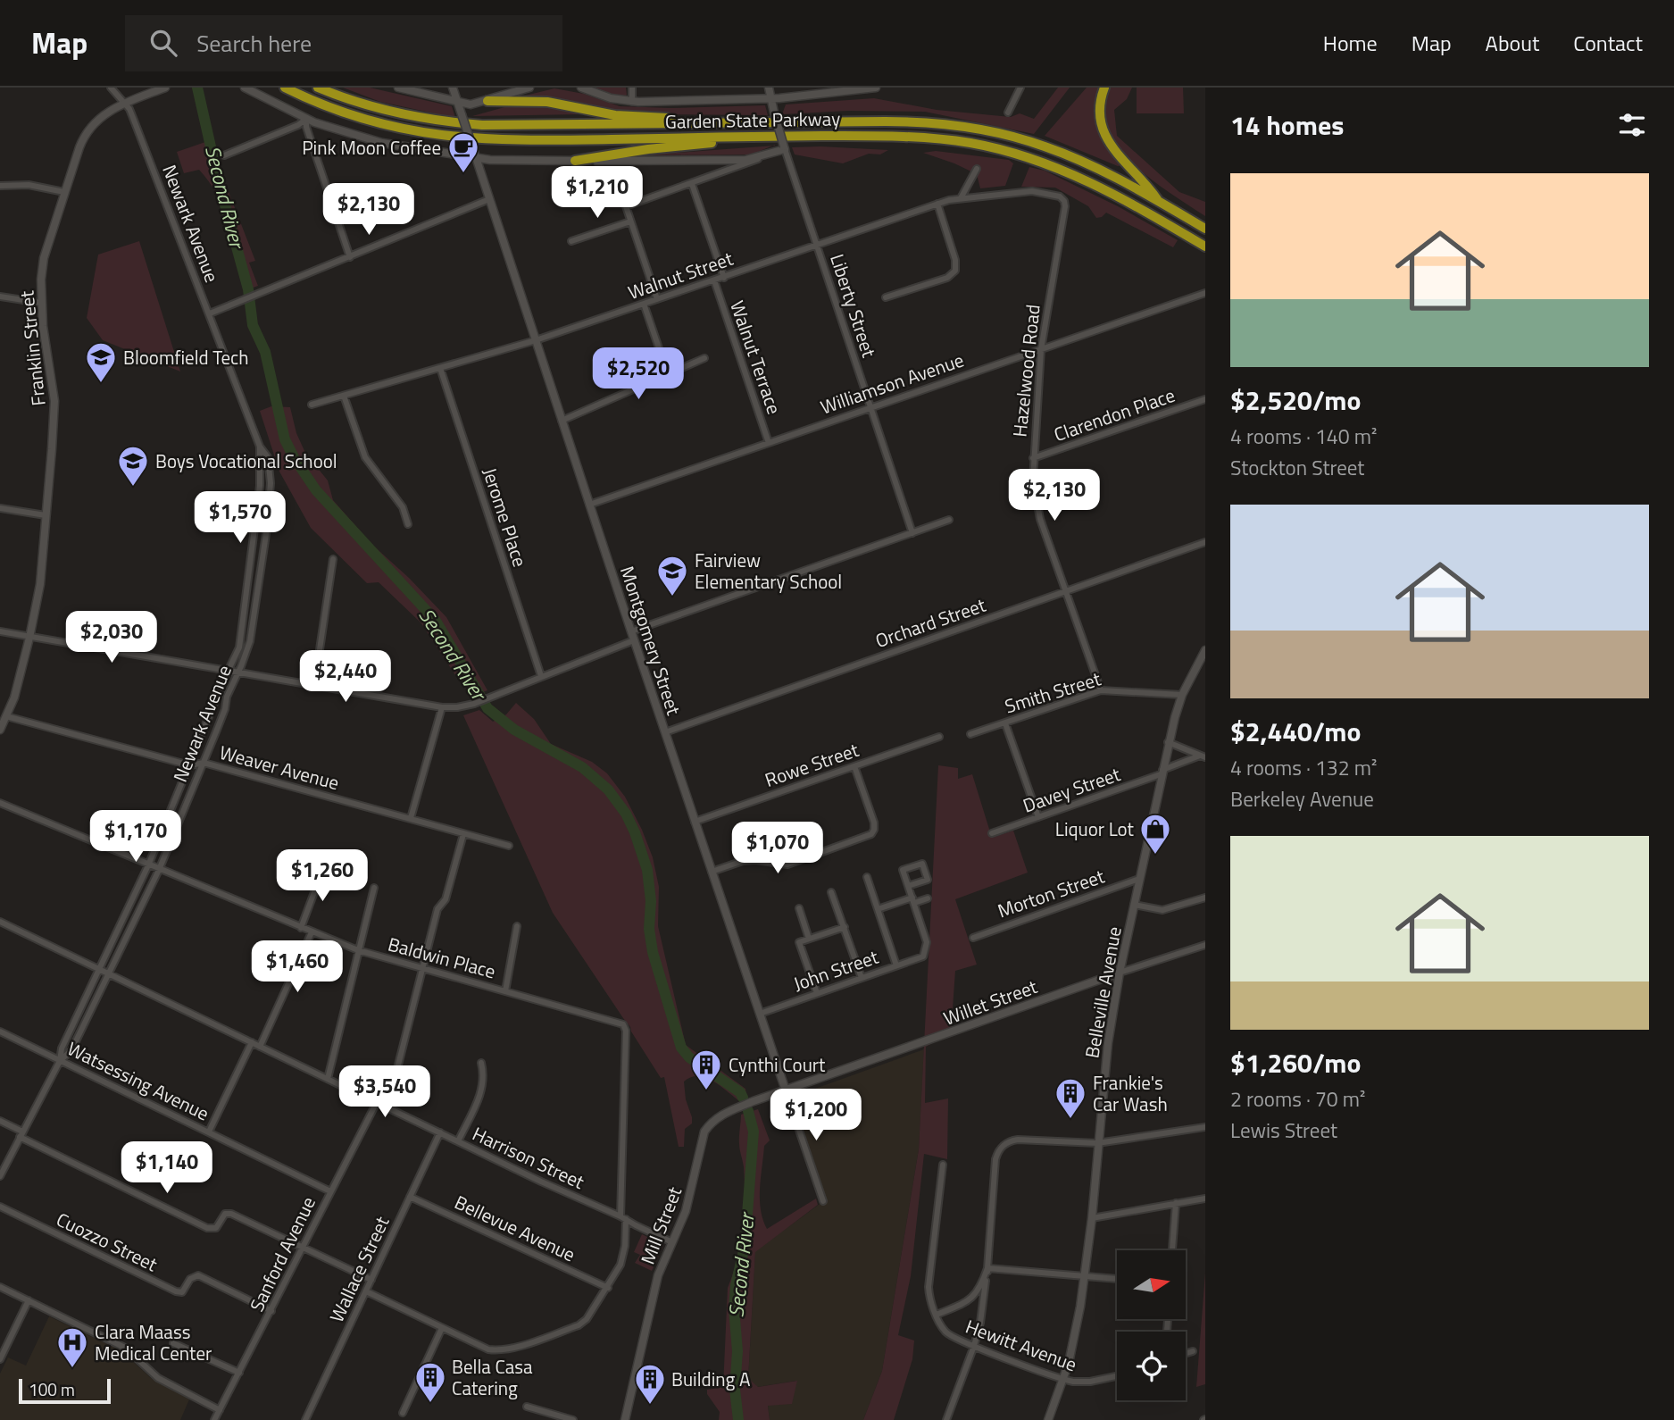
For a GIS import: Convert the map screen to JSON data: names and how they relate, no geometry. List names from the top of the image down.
{
  "streets": {
    "highway": ["Garden State Parkway"],
    "main road": [
      "Liberty Street",
      "Franklin Street",
      "Montgomery Street",
      "Belleville Avenue",
      "Willet Street",
      "Mill Street"
    ],
    "street": [
      "Newark Avenue",
      "Walnut Street",
      "Walnut Terrace",
      "Hazelwood Road",
      "Williamson Avenue",
      "Clarendon Place",
      "Jerome Place",
      "Orchard Street",
      "Smith Street",
      "Rowe Street",
      "Weaver Avenue",
      "Davey Street",
      "Morton Street",
      "Baldwin Place",
      "John Street",
      "Watsessing Avenue",
      "Harrison Street",
      "Bellevue Avenue",
      "Cuozzo Street",
      "Sanford Avenue",
      "Wallace Street",
      "Hewitt Avenue"
    ]
  },
  "crossings": [
    ["Garden State Parkway", "Liberty Street"],
    ["Newark Avenue", "Franklin Street"],
    ["Newark Avenue", "Weaver Avenue"],
    ["Newark Avenue", "Baldwin Place"],
    ["Newark Avenue", "Watsessing Avenue"],
    ["Newark Avenue", "Harrison Street"],
    ["Walnut Street", "Liberty Street"],
    ["Walnut Street", "Walnut Terrace"],
    ["Walnut Street", "Hazelwood Road"],
    ["Walnut Street", "Jerome Place"],
    ["Walnut Street", "Montgomery Street"],
    ["Liberty Street", "Williamson Avenue"],
    ["Franklin Street", "Weaver Avenue"],
    ["Walnut Terrace", "Williamson Avenue"],
    ["Hazelwood Road", "Williamson Avenue"],
    ["Hazelwood Road", "Clarendon Place"],
    ["Hazelwood Road", "Orchard Street"],
    ["Hazelwood Road", "Smith Street"],
    ["Williamson Avenue", "Montgomery Street"],
    ["Orchard Street", "Montgomery Street"],
    ["Montgomery Street", "Rowe Street"],
    ["Montgomery Street", "John Street"],
    ["Montgomery Street", "Willet Street"],
    ["Montgomery Street", "Mill Street"],
    ["Smith Street", "Belleville Avenue"],
    ["Davey Street", "Belleville Avenue"],
    ["Morton Street", "Belleville Avenue"],
    ["Baldwin Place", "Harrison Street"],
    ["Belleville Avenue", "Willet Street"],
    ["Belleville Avenue", "Hewitt Avenue"],
    ["Willet Street", "Mill Street"],
    ["Watsessing Avenue", "Sanford Avenue"],
    ["Harrison Street", "Mill Street"],
    ["Harrison Street", "Sanford Avenue"],
    ["Harrison Street", "Wallace Street"],
    ["Bellevue Avenue", "Wallace Street"],
    ["Cuozzo Street", "Sanford Avenue"]
  ],
  "water": ["Second River"],
  "places": {
    "cafe": ["Pink Moon Coffee"],
    "school or university": ["Bloomfield Tech", "Boys Vocational School", "Fairview Elementary School"],
    "shop": ["Liquor Lot"],
    "building": [
      "Cynthi Court",
      "Frankie's Car Wash",
      "Bella Casa Catering",
      "Building A"
    ],
    "hospital": ["Clara Maass Medical Center"]
  },
  "scale_bar": "100 m",
  "north": "right",
  "page": {
    "header": "Map",
    "search": "Search here",
    "nav": [
      "Home",
      "Map",
      "About",
      "Contact"
    ],
    "heading": "14 homes",
    "list": [
      {
        "name": "$2,520/mo",
        "note": "4 rooms · 140 m² · Stockton Street"
      },
      {
        "name": "$2,440/mo",
        "note": "4 rooms · 132 m² · Berkeley Avenue"
      },
      {
        "name": "$1,260/mo",
        "note": "2 rooms · 70 m² · Lewis Street"
      }
    ],
    "price": [
      "$1,210",
      "$2,130",
      "$2,520",
      "$2,130",
      "$1,570",
      "$2,030",
      "$2,440",
      "$1,170",
      "$1,070",
      "$1,260",
      "$1,460",
      "$3,540",
      "$1,200",
      "$1,140"
    ],
    "scale": "100 m"
  }
}
